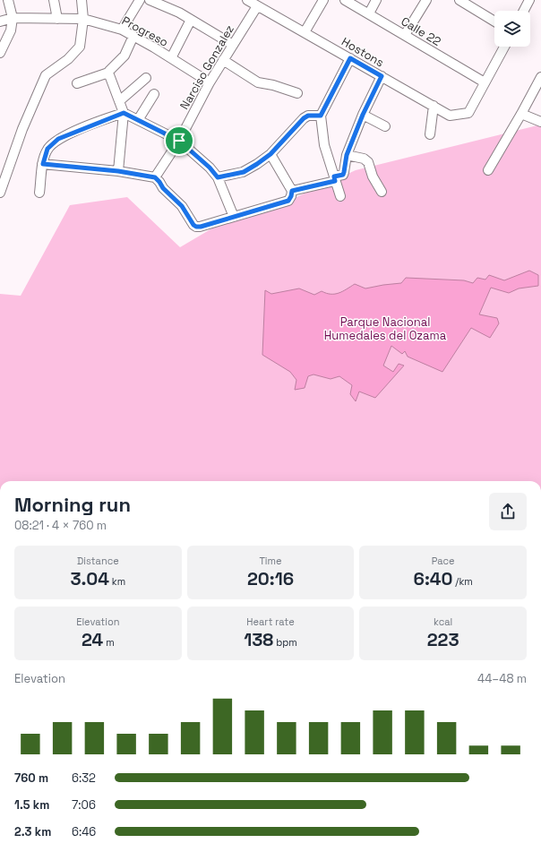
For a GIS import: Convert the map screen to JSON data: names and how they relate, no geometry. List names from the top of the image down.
{
  "streets": {
    "street": [
      "Progreso",
      "Calle 22",
      "Hostons",
      "Narciso Gonzalez"
    ]
  },
  "crossings": [
    ["Progreso", "Narciso Gonzalez"],
    ["Calle 22", "Hostons"],
    ["Hostons", "Narciso Gonzalez"]
  ],
  "parks": ["Parque Nacional Humedales del Ozama"],
  "page": {
    "heading": ["Morning run", "08:21 · 4 × 760 m"],
    "stats": [
      ["Distance", "3.04 km"],
      ["Time", "20:16"],
      ["Pace", "6:40 /km"],
      ["Elevation", "24 m"],
      ["Heart rate", "138 bpm"],
      ["kcal", "223"]
    ],
    "chart": ["Elevation", "44–48 m"],
    "list": [
      {
        "name": "760 m",
        "note": "6:32"
      },
      {
        "name": "1.5 km",
        "note": "7:06"
      },
      {
        "name": "2.3 km",
        "note": "6:46"
      }
    ]
  }
}
